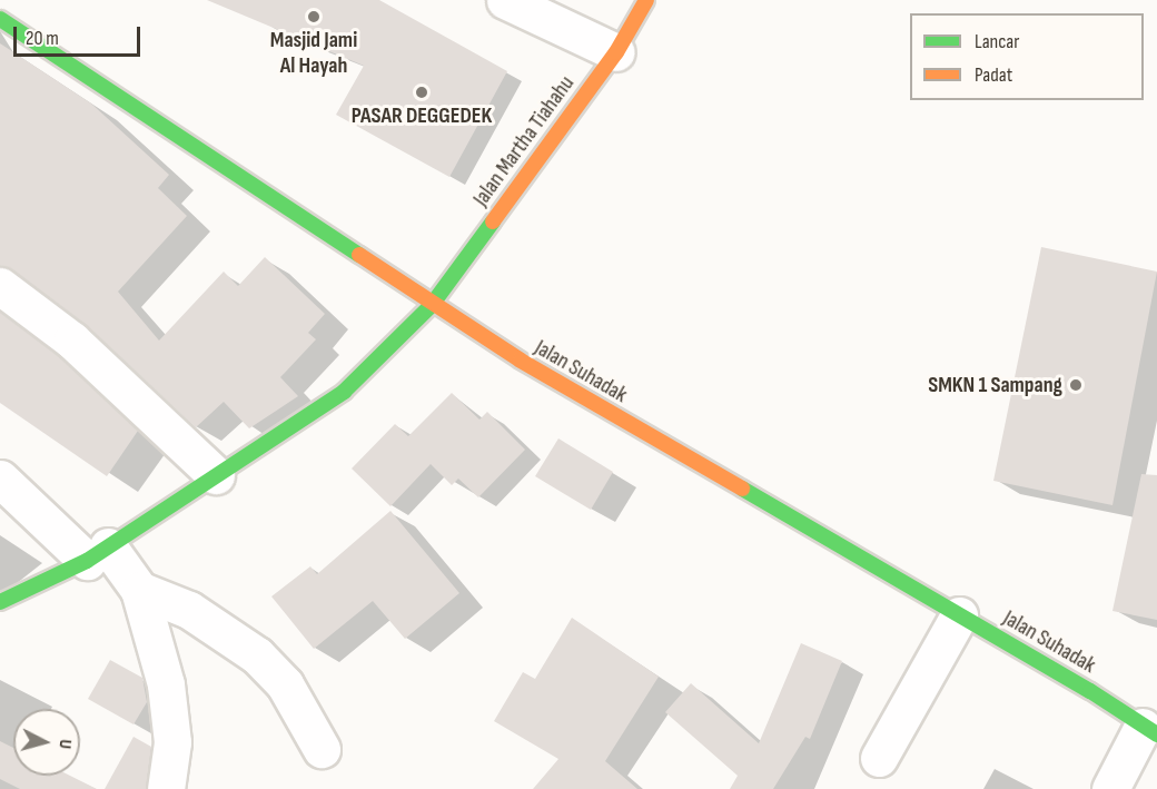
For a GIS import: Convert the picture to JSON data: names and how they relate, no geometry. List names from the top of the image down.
{
  "streets": {
    "street": ["Jalan Martha Tiahahu", "Jalan Suhadak"]
  },
  "crossings": [
    ["Jalan Martha Tiahahu", "Jalan Suhadak"]
  ],
  "places": ["Masjid Jami Al Hayah", "PASAR DEGGEDEK", "SMKN 1 Sampang"],
  "legend": ["Lancar", "Padat"],
  "scale_bar": "20 m",
  "north": "right"
}
